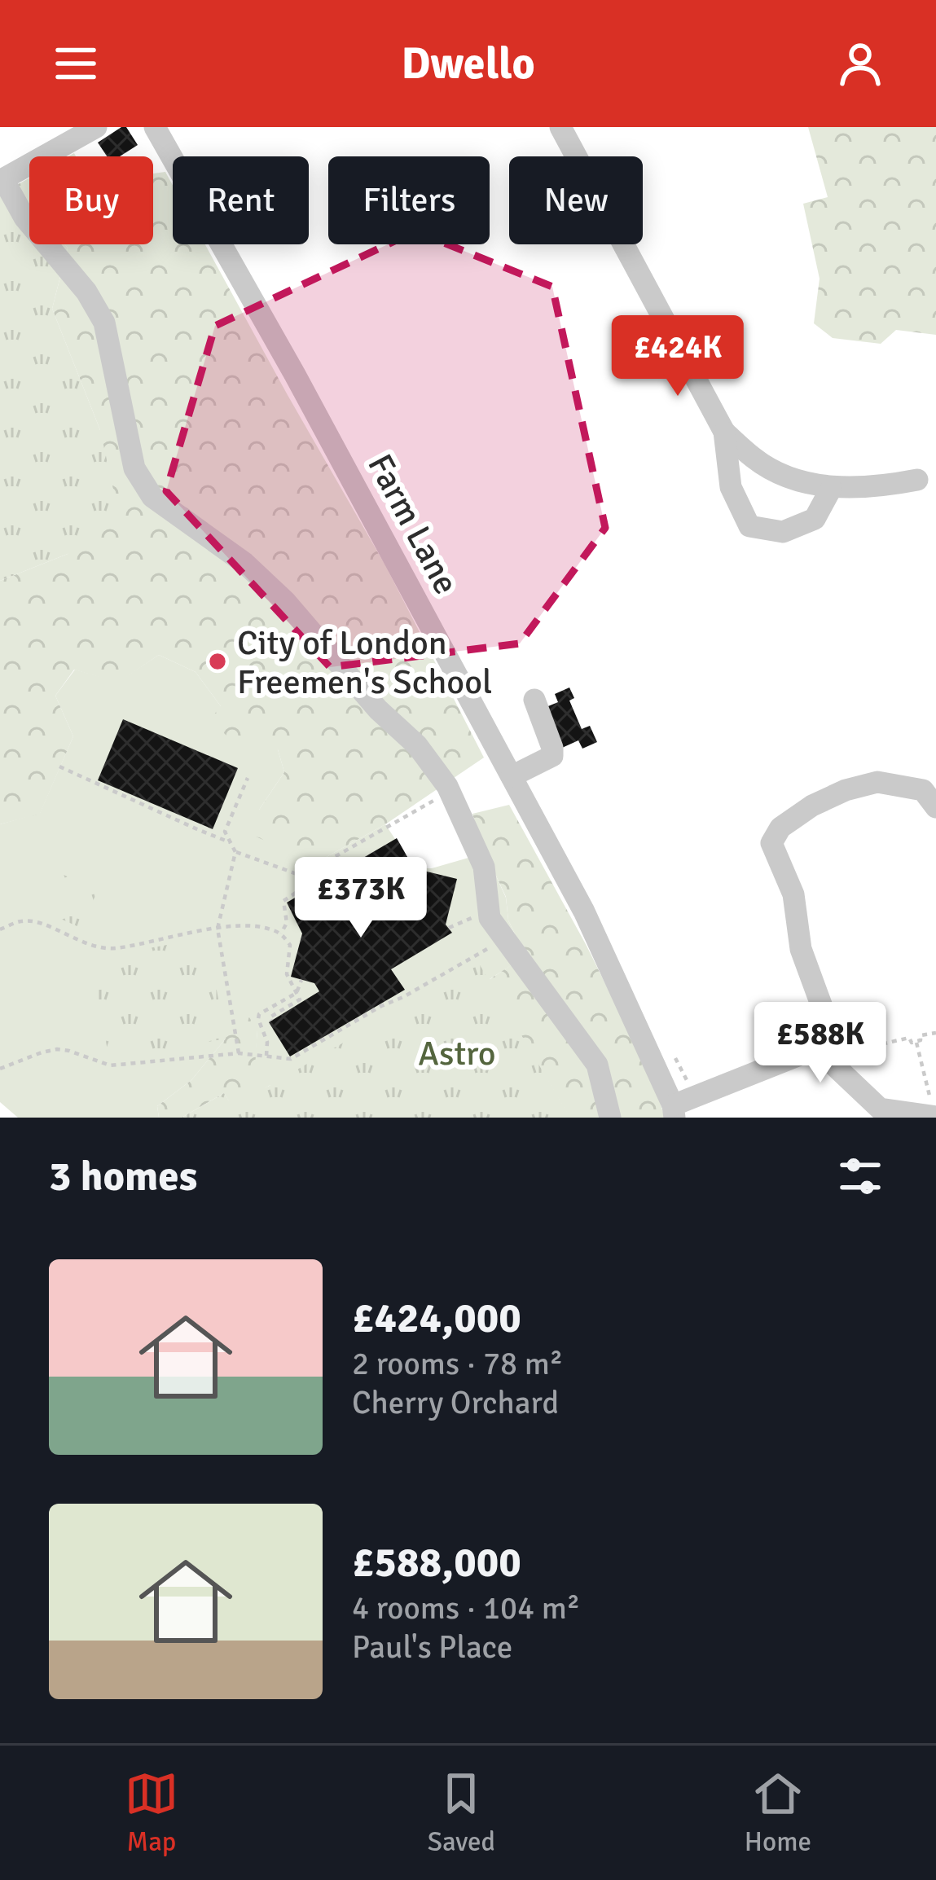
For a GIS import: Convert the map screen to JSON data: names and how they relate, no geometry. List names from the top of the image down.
{
  "streets": {
    "street": ["Farm Lane"]
  },
  "parks": ["Astro"],
  "places": ["City of London Freemen's School"],
  "page": {
    "header": "Dwello",
    "chip": [
      "Buy",
      "Rent",
      "Filters",
      "New"
    ],
    "price": ["£424K", "£373K", "£588K"],
    "heading": "3 homes",
    "list": [
      {
        "name": "£424,000",
        "note": "2 rooms · 78 m² · Cherry Orchard"
      },
      {
        "name": "£588,000",
        "note": "4 rooms · 104 m² · Paul's Place"
      }
    ],
    "tabs": ["Map", "Saved", "Home"]
  }
}
